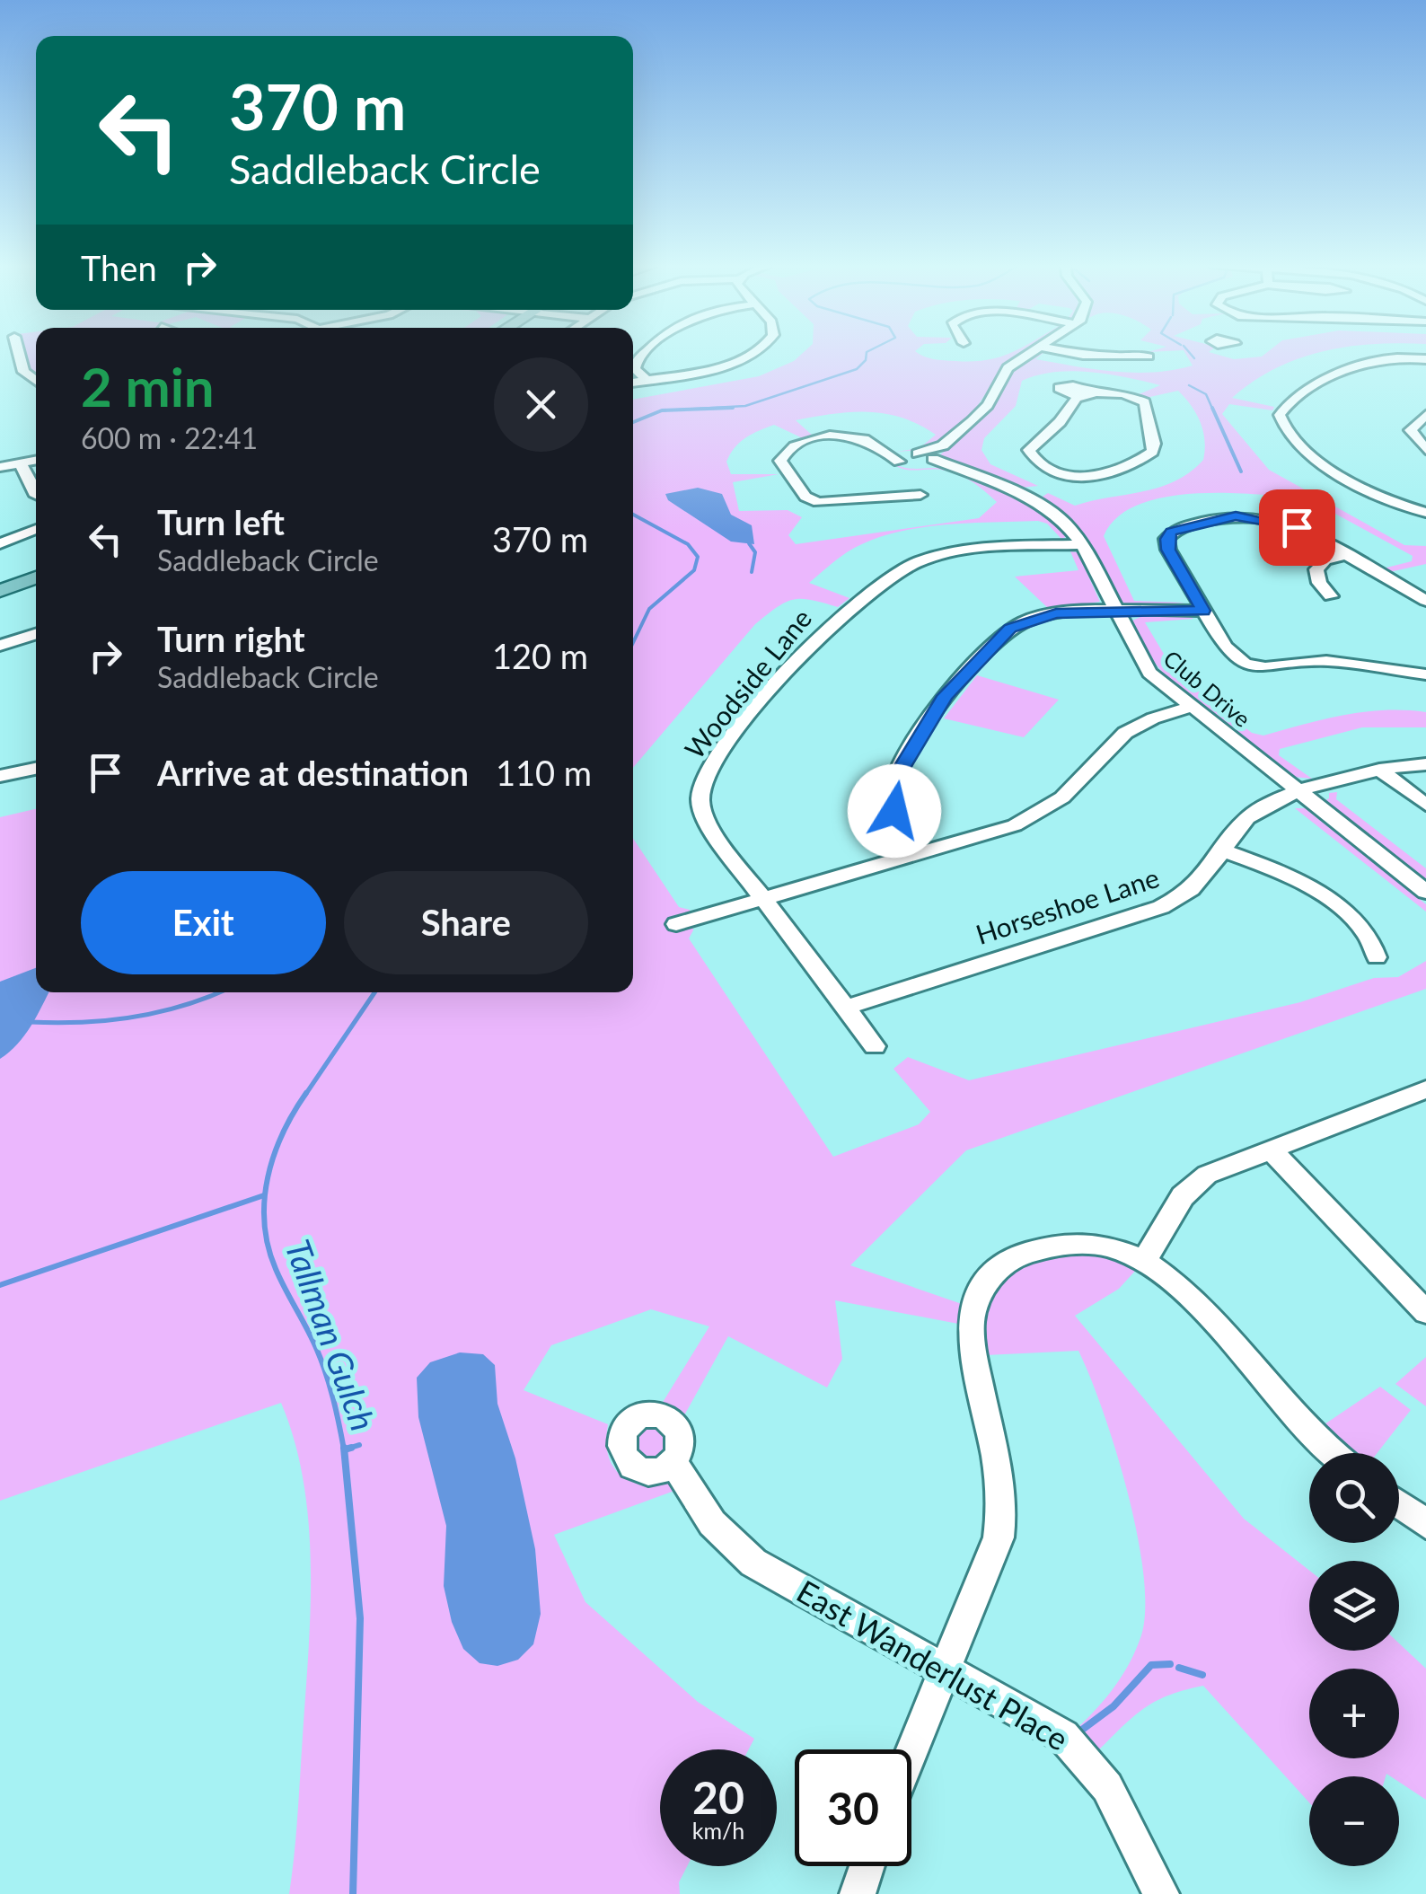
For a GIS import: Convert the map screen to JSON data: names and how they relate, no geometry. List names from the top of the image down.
{
  "streets": {
    "street": [
      "Woodside Lane",
      "Club Drive",
      "Horseshoe Lane",
      "East Wanderlust Place"
    ]
  },
  "crossings": [
    ["Woodside Lane", "Club Drive"],
    ["Woodside Lane", "Horseshoe Lane"],
    ["Club Drive", "Horseshoe Lane"]
  ],
  "water": ["Tallman Gulch"],
  "page": {
    "turn": ["370 m", "Saddleback Circle"],
    "then": "Then",
    "heading": ["2 min", "600 m · 22:41"],
    "list": [
      {
        "name": "Turn left",
        "note": "Saddleback Circle",
        "value": "370 m"
      },
      {
        "name": "Turn right",
        "note": "Saddleback Circle",
        "value": "120 m"
      },
      {
        "name": "Arrive at destination",
        "value": "110 m"
      }
    ],
    "buttons": ["Exit", "Share"],
    "map_buttons": ["+", "−"],
    "speed": "20 km/h",
    "limit": "30"
  }
}
